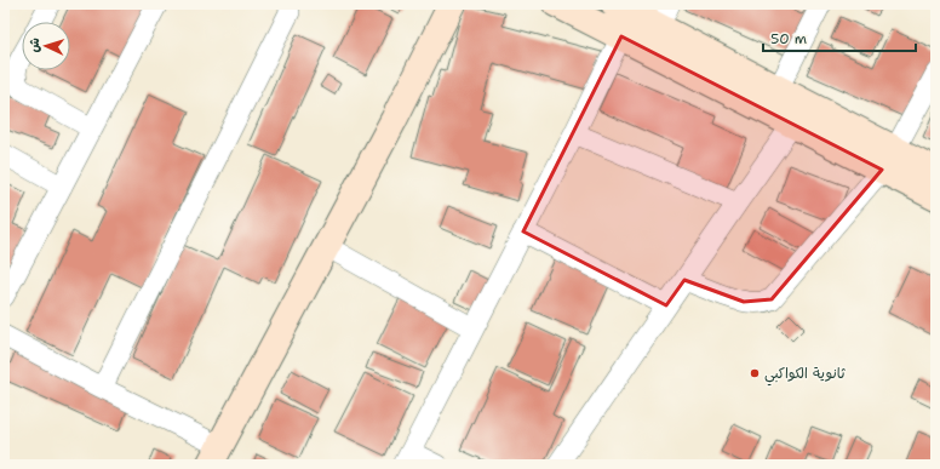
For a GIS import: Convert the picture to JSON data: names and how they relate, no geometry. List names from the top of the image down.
{
  "places": ["ثانوية الكواكبي"],
  "scale_bar": "50 m",
  "north": "left"
}
